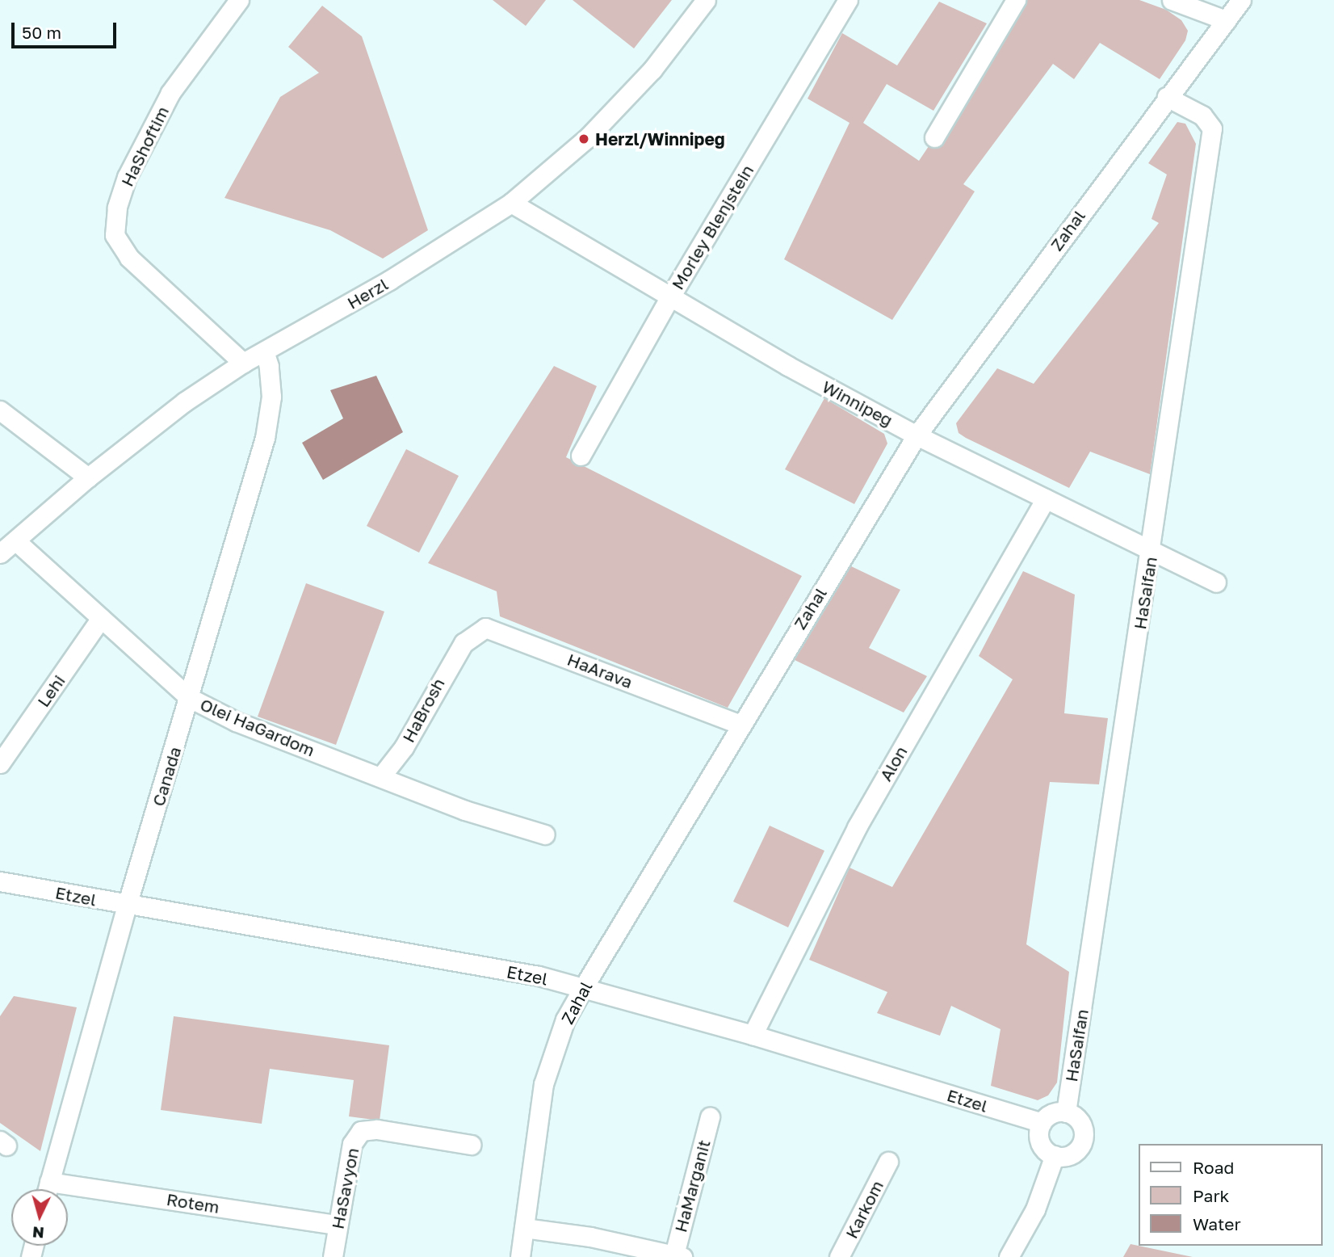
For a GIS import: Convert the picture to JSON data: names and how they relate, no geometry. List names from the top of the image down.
{
  "streets": {
    "street": [
      "HaShoftim",
      "Morley Blenjstein",
      "Zahal",
      "Herzl",
      "Winnipeg",
      "HaSaifan",
      "HaArava",
      "Lehi",
      "HaBrosh",
      "Olei HaGardom",
      "Alon",
      "Canada",
      "Etzel",
      "HaMarganit",
      "HaSavyon",
      "Rotem",
      "Karkom"
    ]
  },
  "crossings": [
    ["HaShoftim", "Herzl"],
    ["Morley Blenjstein", "Winnipeg"],
    ["Zahal", "Winnipeg"],
    ["Zahal", "HaSaifan"],
    ["Zahal", "HaArava"],
    ["Zahal", "Etzel"],
    ["Herzl", "Winnipeg"],
    ["Herzl", "Olei HaGardom"],
    ["Herzl", "Canada"],
    ["Winnipeg", "HaSaifan"],
    ["Winnipeg", "Alon"],
    ["HaSaifan", "Etzel"],
    ["HaArava", "HaBrosh"],
    ["Lehi", "Olei HaGardom"],
    ["HaBrosh", "Olei HaGardom"],
    ["Olei HaGardom", "Canada"],
    ["Alon", "Etzel"],
    ["Canada", "Etzel"],
    ["Canada", "Rotem"],
    ["HaSavyon", "Rotem"]
  ],
  "places": ["Herzl/Winnipeg"],
  "legend": ["Road", "Park", "Water"],
  "scale_bar": "50 m",
  "north": "bottom"
}
